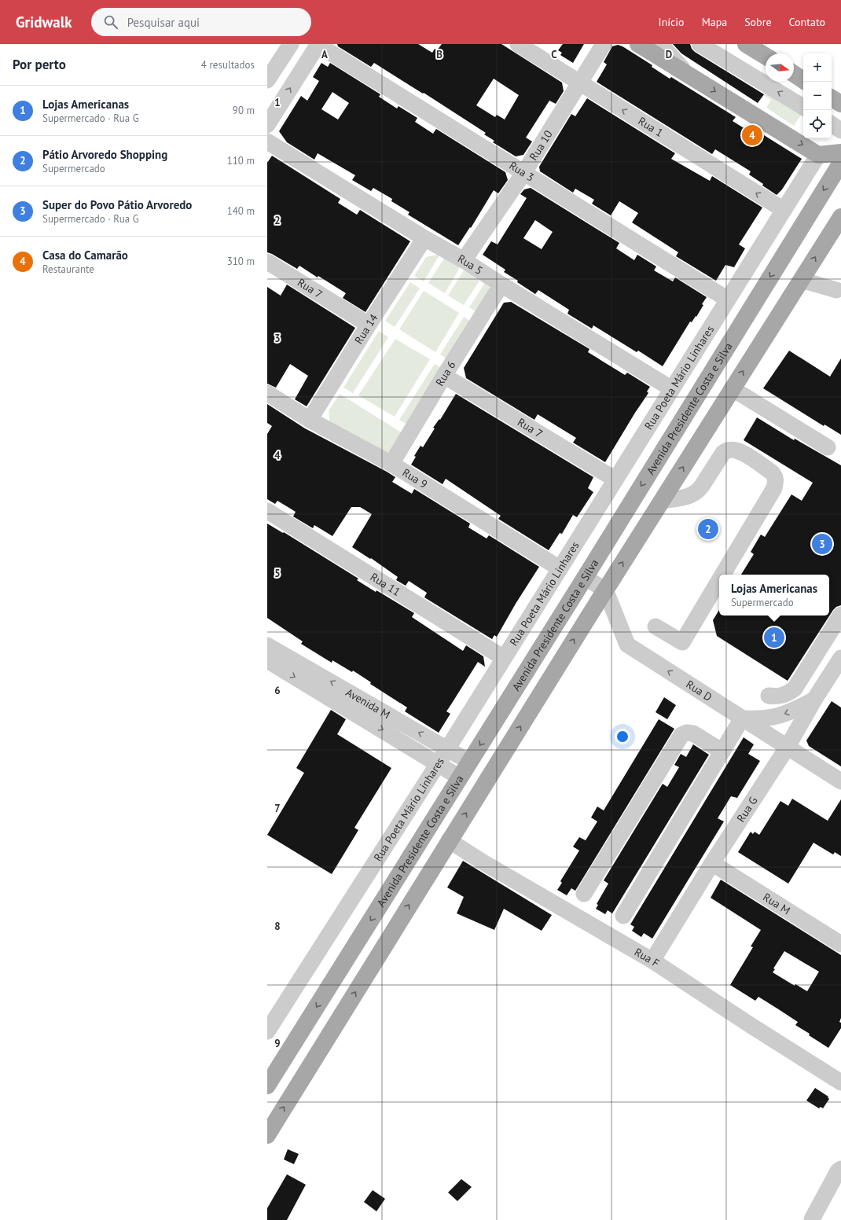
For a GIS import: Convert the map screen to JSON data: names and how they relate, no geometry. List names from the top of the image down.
{
  "streets": {
    "main road": ["Avenida Presidente Costa e Silva"],
    "street": [
      "Rua 1",
      "Rua 10",
      "Rua 3",
      "Rua 5",
      "Rua 7",
      "Rua 14",
      "Rua 6",
      "Rua Poeta Mário Linhares",
      "Rua 9",
      "Rua 11",
      "Rua D",
      "Avenida M",
      "Rua G",
      "Rua M",
      "Rua F"
    ]
  },
  "crossings": [
    ["Rua 1", "Rua 10"],
    ["Rua 1", "Rua Poeta Mário Linhares"],
    ["Rua 10", "Rua 3"],
    ["Rua 10", "Rua 5"],
    ["Rua 3", "Rua Poeta Mário Linhares"],
    ["Rua 5", "Rua 14"],
    ["Rua 5", "Rua 6"],
    ["Rua 5", "Rua Poeta Mário Linhares"],
    ["Rua 7", "Rua 14"],
    ["Rua 7", "Rua 6"],
    ["Rua 7", "Rua Poeta Mário Linhares"],
    ["Rua 14", "Rua 9"],
    ["Rua 6", "Rua 9"],
    ["Rua Poeta Mário Linhares", "Rua 9"],
    ["Rua Poeta Mário Linhares", "Rua 11"],
    ["Rua Poeta Mário Linhares", "Avenida M"],
    ["Avenida Presidente Costa e Silva", "Avenida M"],
    ["Rua D", "Rua G"],
    ["Rua G", "Rua M"],
    ["Rua G", "Rua F"]
  ],
  "one_way": ["Rua D"],
  "north": "right",
  "page": {
    "header": "Gridwalk",
    "search": "Pesquisar aqui",
    "nav": [
      "Início",
      "Mapa",
      "Sobre",
      "Contato"
    ],
    "heading": ["Por perto", "4 resultados"],
    "map_buttons": ["+", "−"],
    "list": [
      {
        "mark": "1",
        "name": "Lojas Americanas",
        "note": "Supermercado · Rua G",
        "value": "90 m"
      },
      {
        "mark": "2",
        "name": "Pátio Arvoredo Shopping",
        "note": "Supermercado",
        "value": "110 m"
      },
      {
        "mark": "3",
        "name": "Super do Povo Pátio Arvoredo",
        "note": "Supermercado · Rua G",
        "value": "140 m"
      },
      {
        "mark": "4",
        "name": "Casa do Camarão",
        "note": "Restaurante",
        "value": "310 m"
      }
    ],
    "pins": [
      "4",
      "2",
      "3",
      "1"
    ],
    "popup": ["Lojas Americanas", "Supermercado"]
  },
  "grid": {
    "columns": [
      "A",
      "B",
      "C",
      "D"
    ],
    "rows": [
      "1",
      "2",
      "3",
      "4",
      "5",
      "6",
      "7",
      "8",
      "9"
    ]
  }
}
